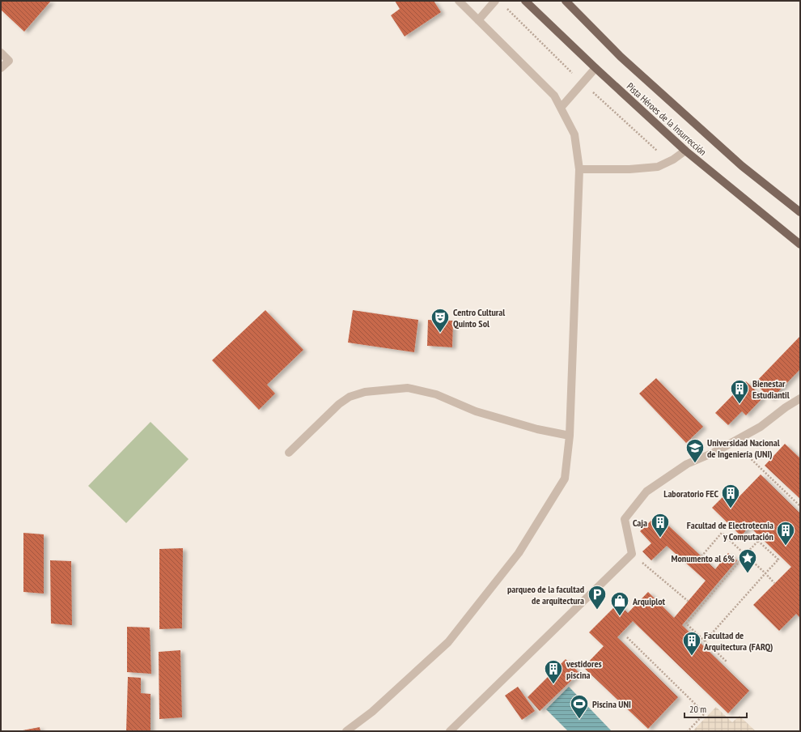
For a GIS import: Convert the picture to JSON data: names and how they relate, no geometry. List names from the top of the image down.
{
  "streets": {
    "main road": ["Pista Héroes de la Insurrección"]
  },
  "places": {
    "theatre": ["Centro Cultural Quinto Sol"],
    "building": [
      "Bienestar Estudiantil",
      "Laboratorio FEC",
      "Caja",
      "Facultad de Electrotecnia y Computación",
      "Facultad de Arquitectura (FARQ)",
      "vestidores piscina"
    ],
    "school or university": ["Universidad Nacional de Ingeniería (UNI)"],
    "place": ["Monumento al 6%"],
    "parking": ["parqueo de la facultad de arquitectura"],
    "shop": ["Arquiplot"],
    "sports": ["Piscina UNI"]
  },
  "scale_bar": "20 m"
}
